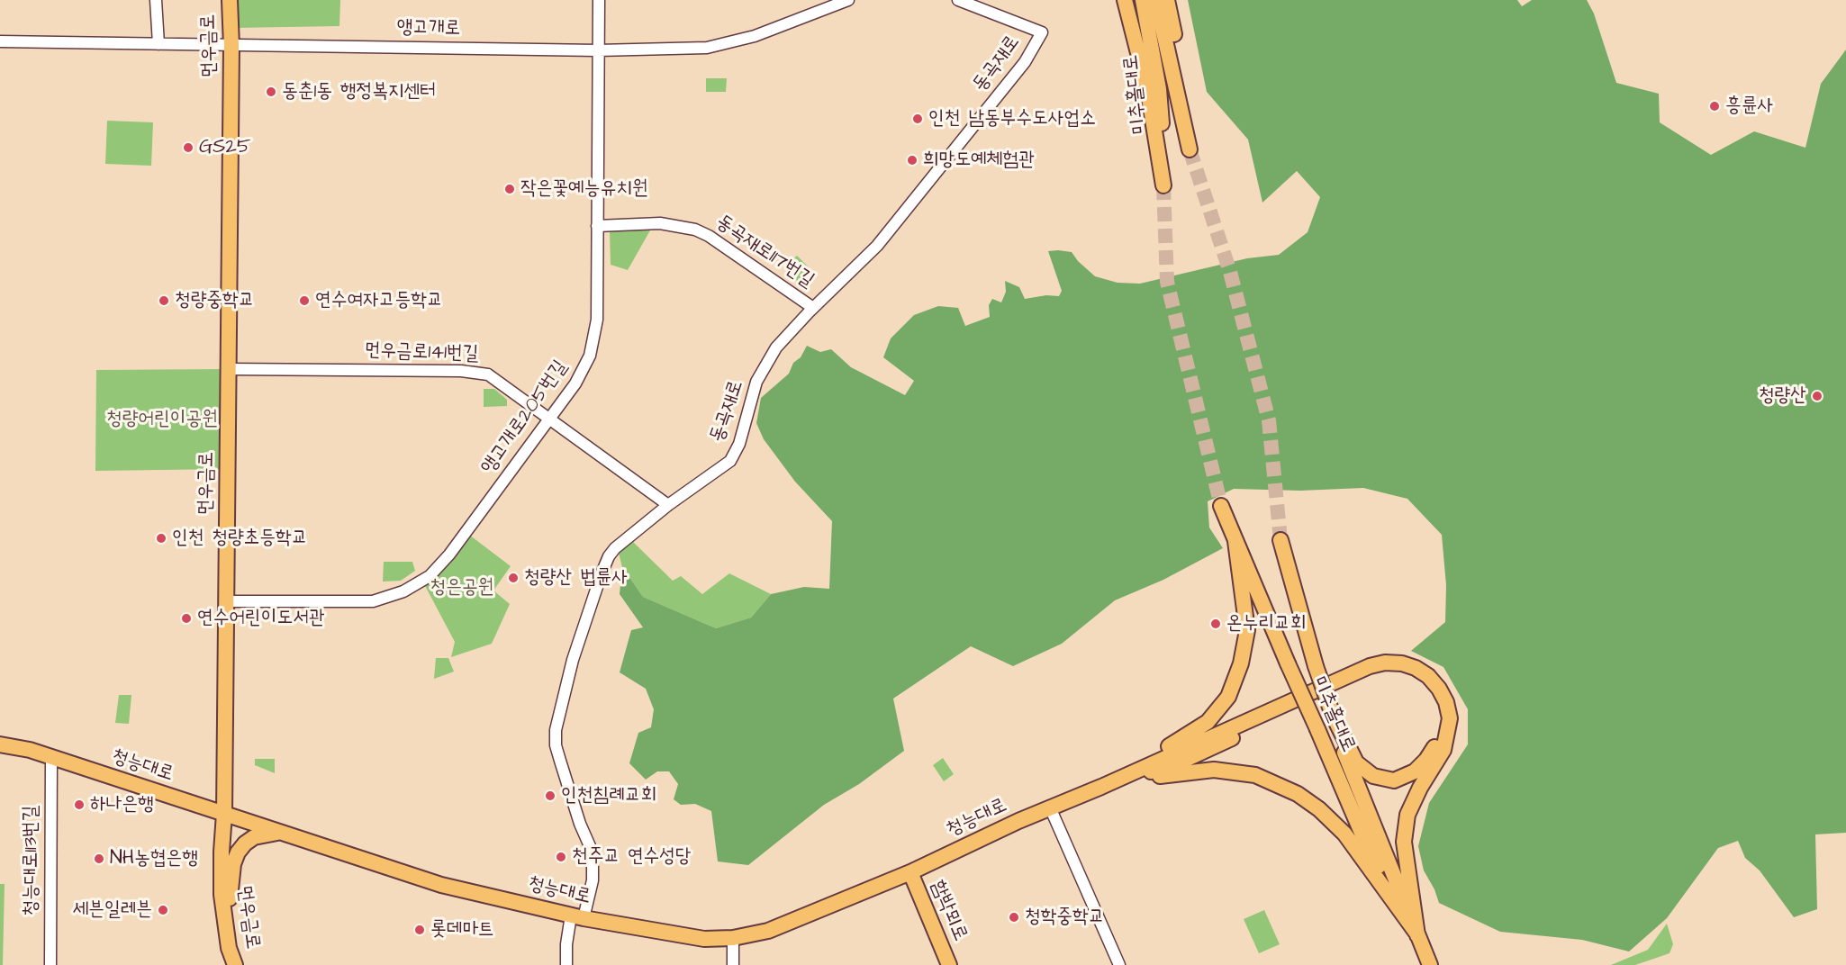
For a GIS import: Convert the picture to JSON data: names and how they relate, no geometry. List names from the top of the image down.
{
  "streets": {
    "main road": [
      "먼우금로",
      "미추홀대로",
      "청능대로",
      "함박뫼로"
    ],
    "street": [
      "앵고개로",
      "동곡재로",
      "동곡재로117번길",
      "먼우금로141번길",
      "앵고개로205번길",
      "청능대로113번길"
    ]
  },
  "crossings": [
    ["앵고개로", "먼우금로"],
    ["앵고개로", "앵고개로205번길"],
    ["먼우금로", "먼우금로141번길"],
    ["먼우금로", "앵고개로205번길"],
    ["먼우금로", "청능대로"],
    ["동곡재로", "동곡재로117번길"],
    ["동곡재로", "먼우금로141번길"],
    ["동곡재로", "청능대로"],
    ["동곡재로117번길", "앵고개로205번길"],
    ["먼우금로141번길", "앵고개로205번길"],
    ["청능대로", "청능대로113번길"],
    ["청능대로", "함박뫼로"]
  ],
  "parks": ["청량어린이공원", "청은공원"],
  "places": [
    "동춘1동 행정복지센터",
    "흥륜사",
    "인천 남동부수도사업소",
    "GS25",
    "희망도예체험관",
    "작은꽃예능유치원",
    "청량중학교",
    "연수여자고등학교",
    "청량산",
    "인천 청량초등학교",
    "청량산 법륜사",
    "연수어린이도서관",
    "온누리교회",
    "인천침례교회",
    "하나은행",
    "천주교 연수성당",
    "NH농협은행",
    "세븐일레븐",
    "청학중학교",
    "롯데마트"
  ]
}
